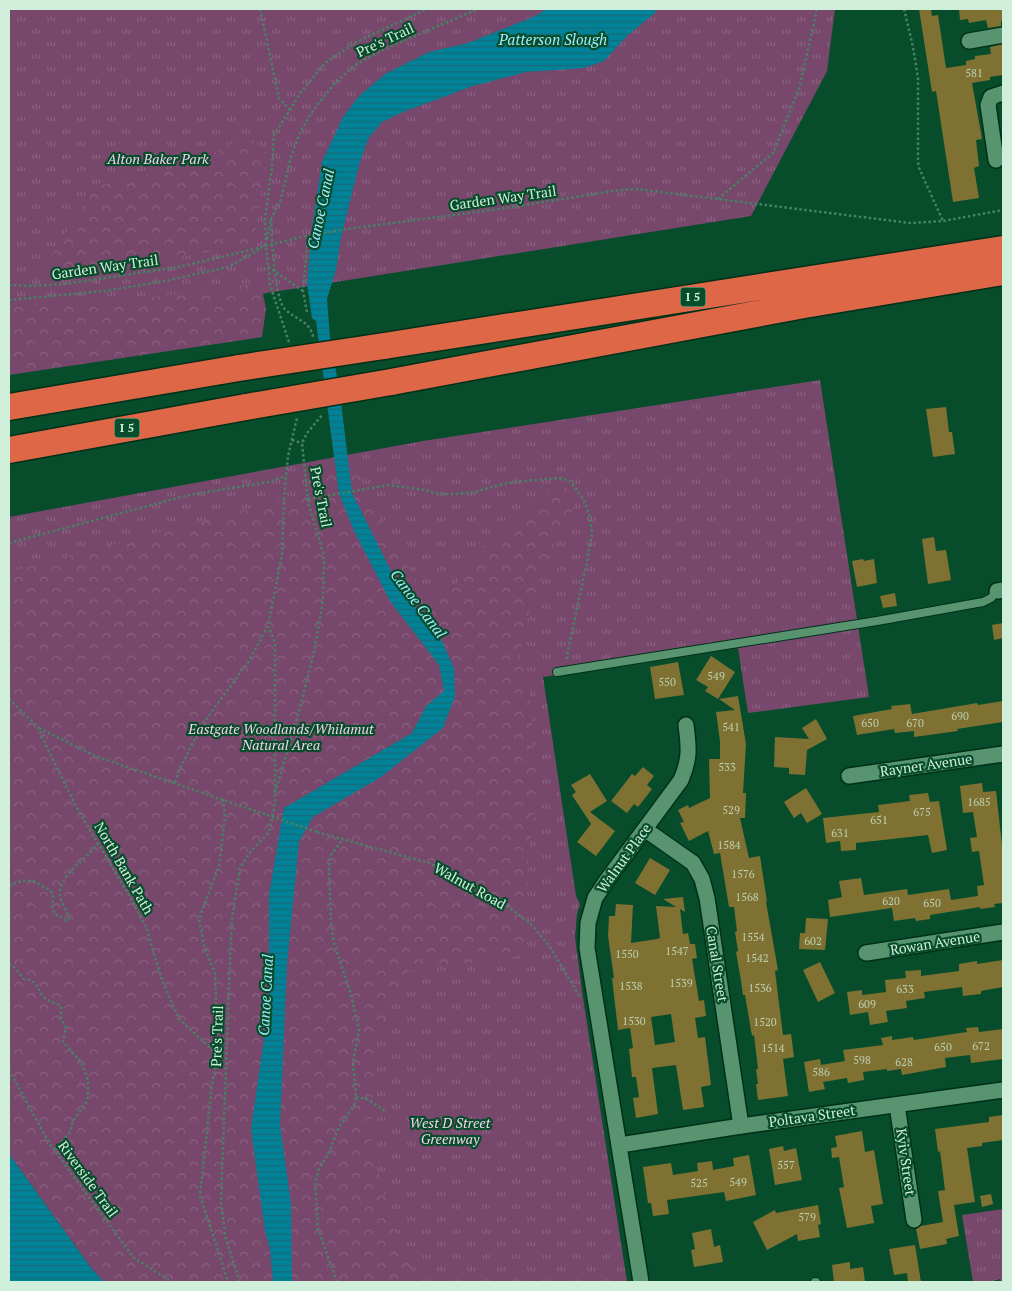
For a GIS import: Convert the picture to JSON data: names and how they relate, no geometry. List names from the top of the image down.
{
  "streets": {
    "highway": ["I 5"],
    "street": [
      "Rayner Avenue",
      "Walnut Place",
      "Rowan Avenue",
      "Canal Street",
      "Poltava Street",
      "Kyiv Street"
    ],
    "path": [
      "Pre's Trail",
      "Garden Way Trail",
      "North Bank Path",
      "Walnut Road",
      "Riverside Trail"
    ]
  },
  "crossings": [
    ["Pre's Trail", "Garden Way Trail"],
    ["Walnut Place", "Walnut Road"],
    ["Walnut Place", "Canal Street"],
    ["North Bank Path", "Walnut Road"],
    ["Canal Street", "Poltava Street"],
    ["Poltava Street", "Kyiv Street"]
  ],
  "water": ["Patterson Slough", "Canoe Canal"],
  "parks": ["Alton Baker Park", "Eastgate Woodlands/Whilamut Natural Area", "West D Street Greenway"],
  "house_numbers": [
    "581",
    "549",
    "550",
    "690",
    "650",
    "670",
    "541",
    "533",
    "1685",
    "529",
    "675",
    "651",
    "631",
    "1584",
    "1576",
    "1568",
    "620",
    "650",
    "1554",
    "602",
    "1547",
    "1550",
    "1542",
    "1539",
    "1538",
    "1536",
    "633",
    "609",
    "1530",
    "1520",
    "672",
    "650",
    "1514",
    "598",
    "628",
    "586",
    "557",
    "549",
    "525",
    "579"
  ]
}
